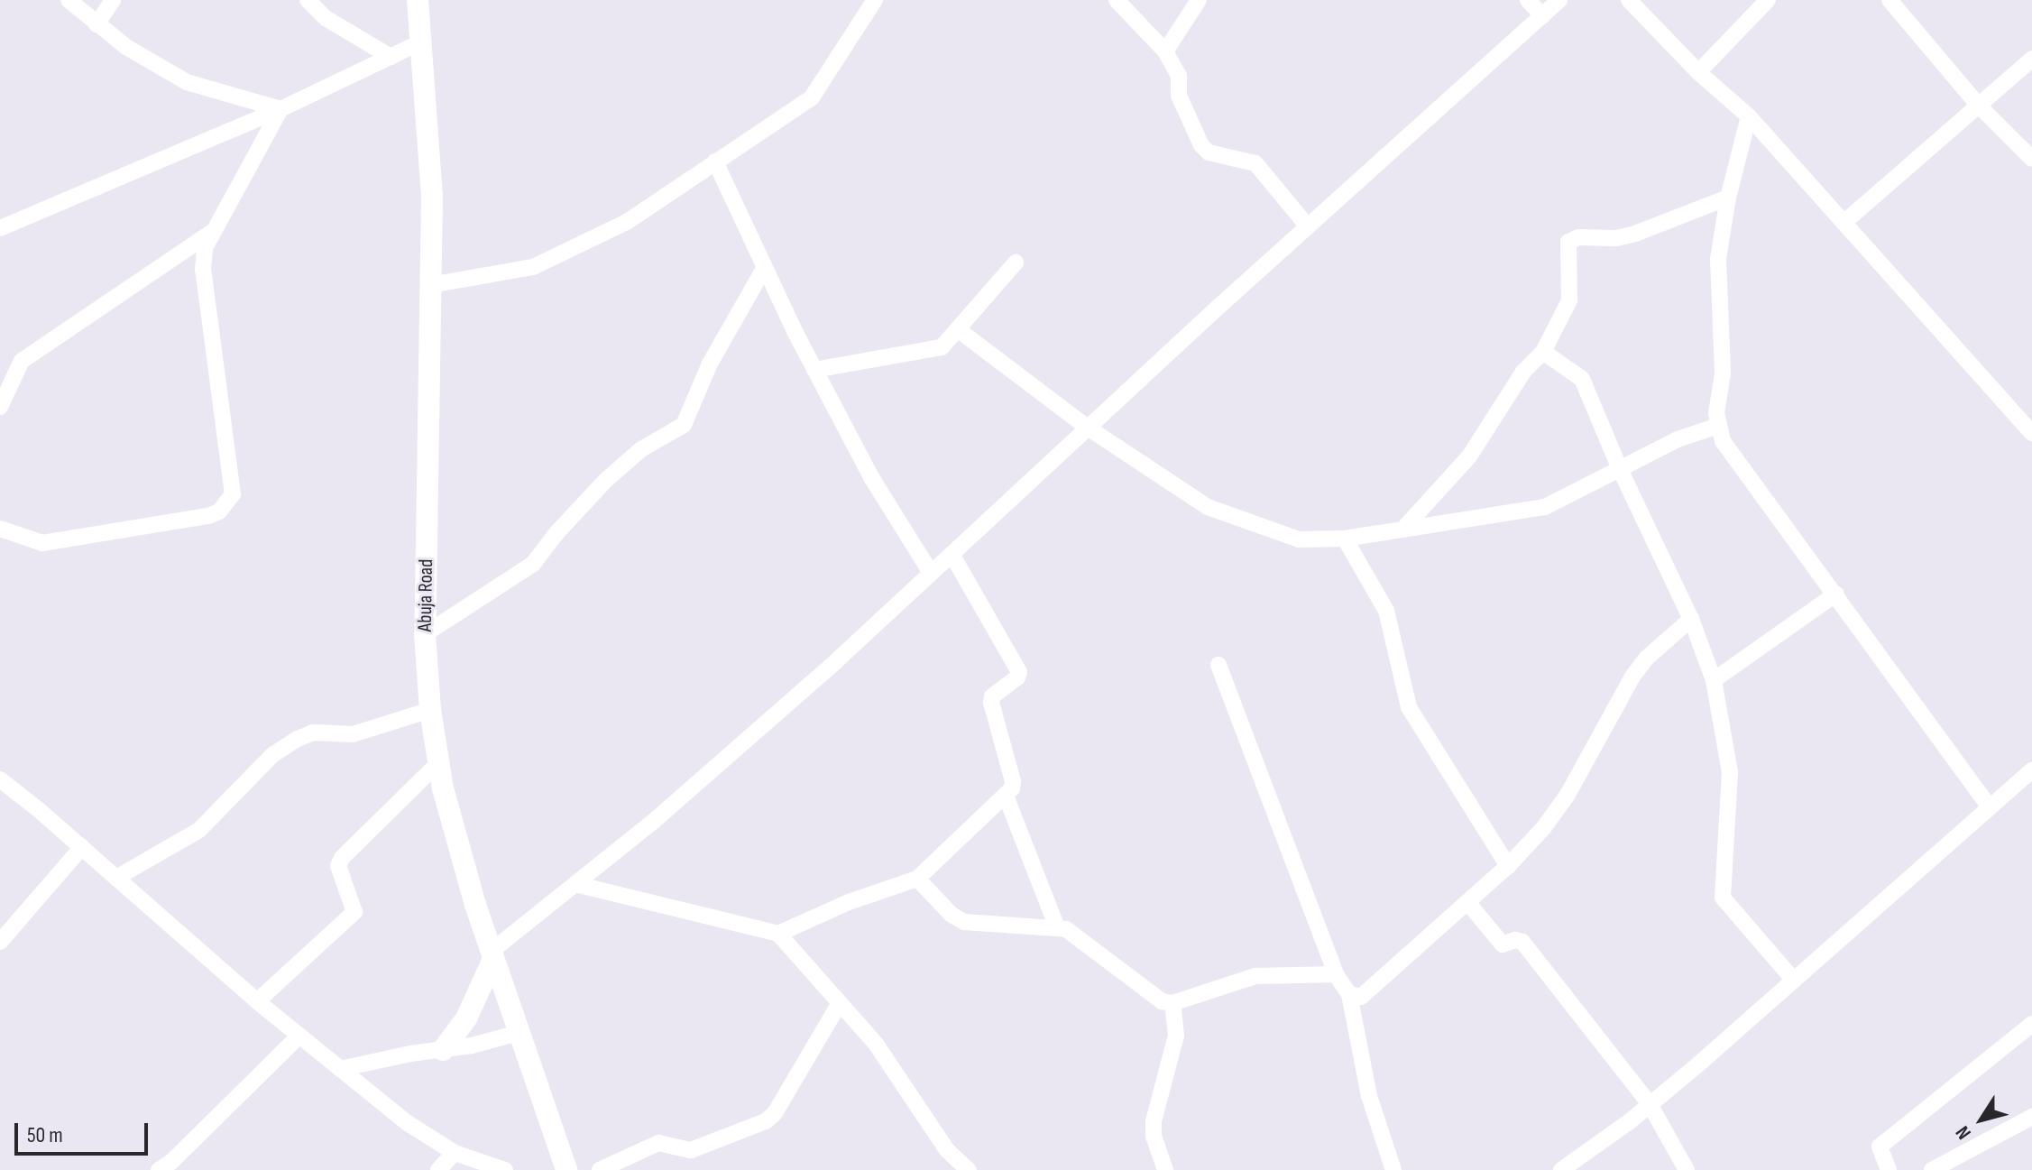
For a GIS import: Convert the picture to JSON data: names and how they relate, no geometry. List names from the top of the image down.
{
  "streets": {
    "main road": ["Abuja Road"]
  },
  "scale_bar": "50 m",
  "north": "bottom left"
}
